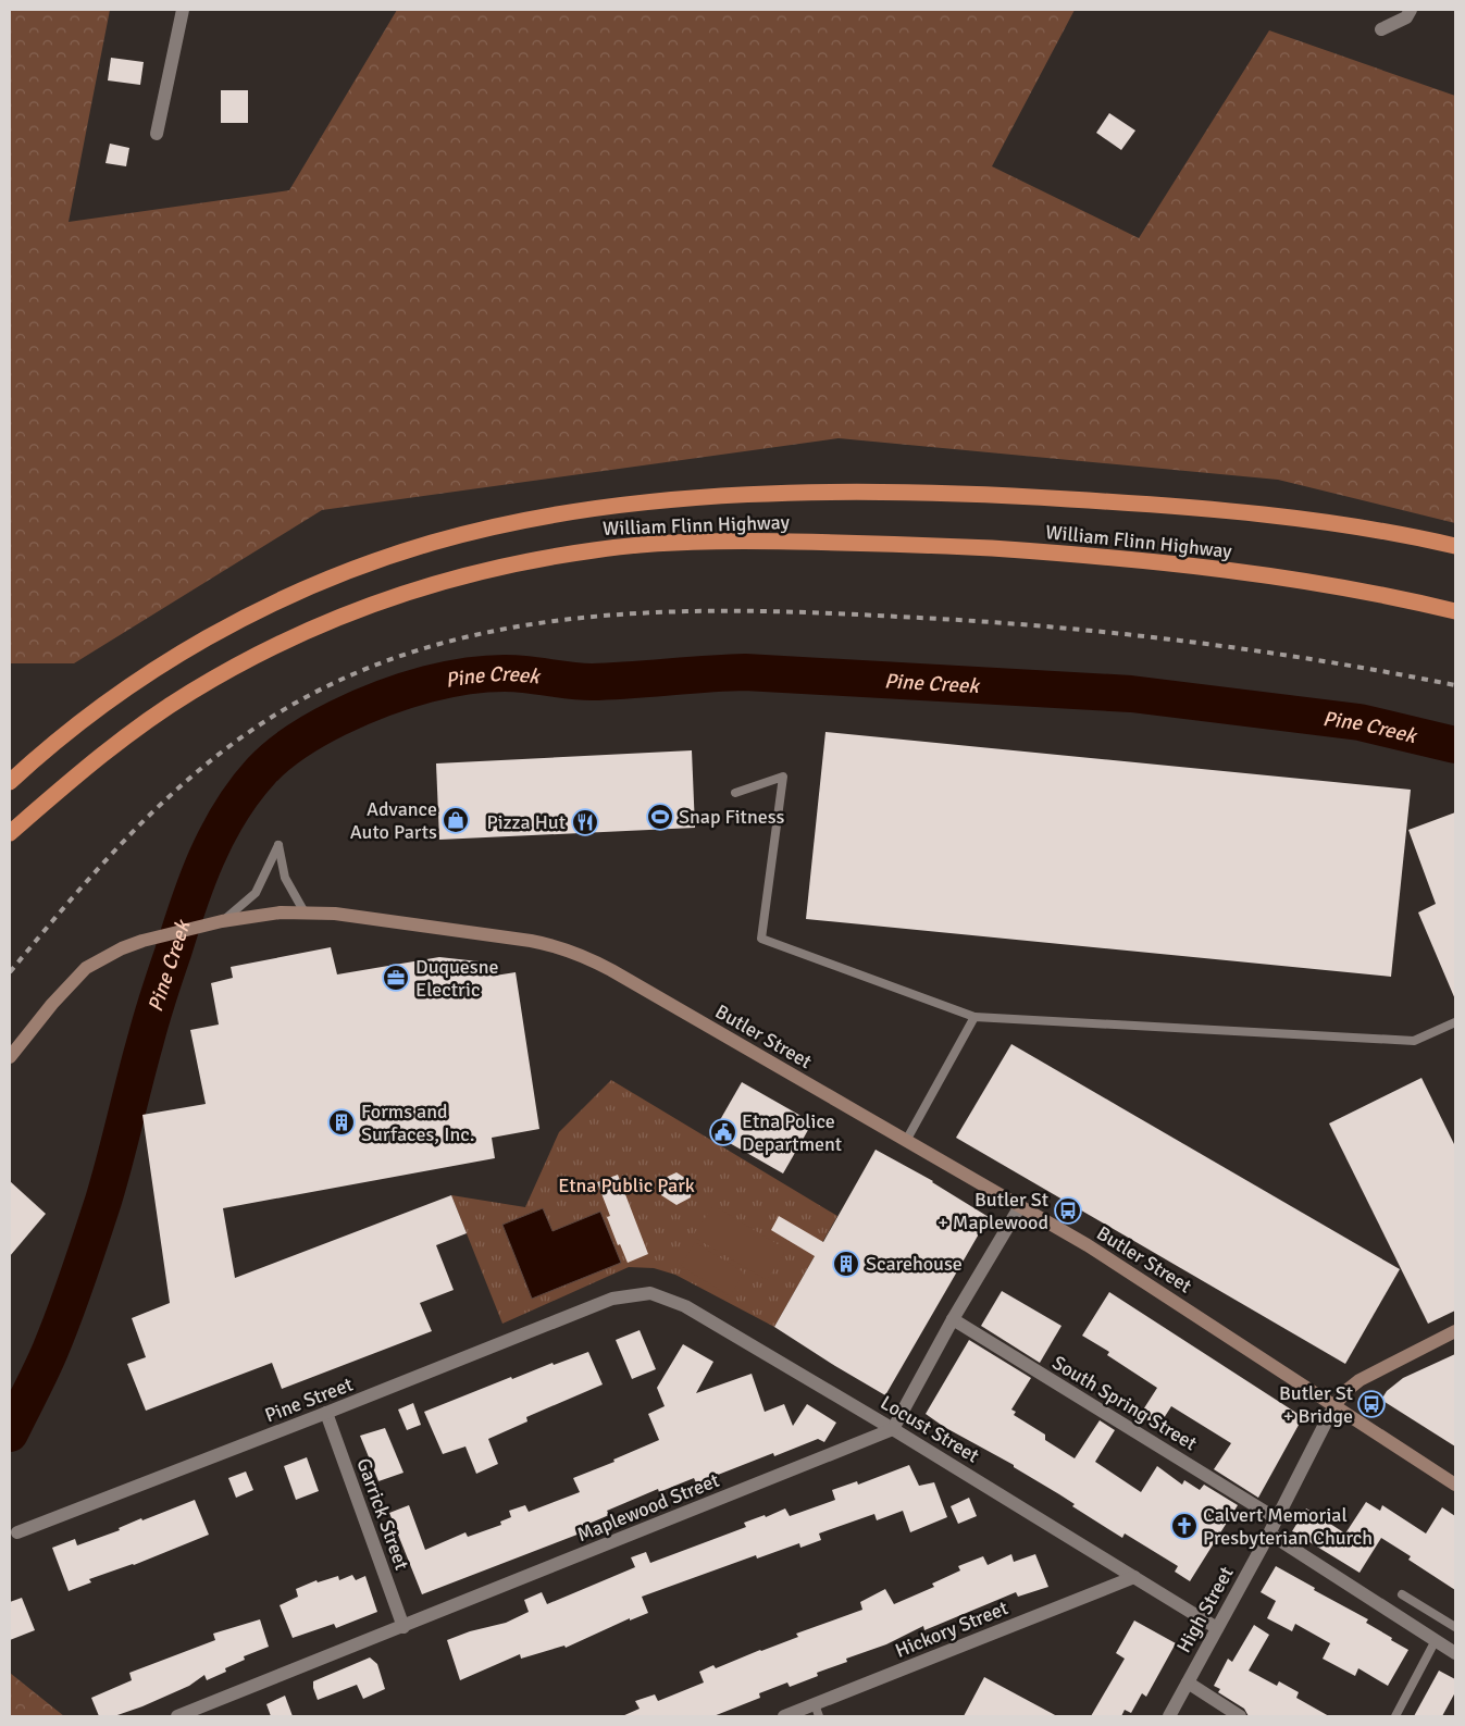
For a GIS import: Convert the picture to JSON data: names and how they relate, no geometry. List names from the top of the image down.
{
  "streets": {
    "highway": ["William Flinn Highway"],
    "street": [
      "Butler Street",
      "Pine Street",
      "South Spring Street",
      "Locust Street",
      "Maplewood Street",
      "Garrick Street",
      "High Street",
      "Hickory Street"
    ]
  },
  "crossings": [
    ["Butler Street", "High Street"],
    ["Pine Street", "Locust Street"],
    ["Pine Street", "Garrick Street"],
    ["South Spring Street", "High Street"],
    ["Locust Street", "Maplewood Street"],
    ["Locust Street", "High Street"],
    ["Locust Street", "Hickory Street"],
    ["Maplewood Street", "Garrick Street"]
  ],
  "water": ["Pine Creek"],
  "parks": ["Etna Public Park"],
  "places": {
    "sports": ["Snap Fitness"],
    "shop": ["Advance Auto Parts"],
    "restaurant": ["Pizza Hut"],
    "office": ["Duquesne Electric"],
    "building": ["Forms and Surfaces, Inc.", "Scarehouse"],
    "public building": ["Etna Police Department"],
    "bus stop": ["Butler St + Maplewood", "Butler St + Bridge"],
    "church": ["Calvert Memorial Presbyterian Church"]
  }
}
